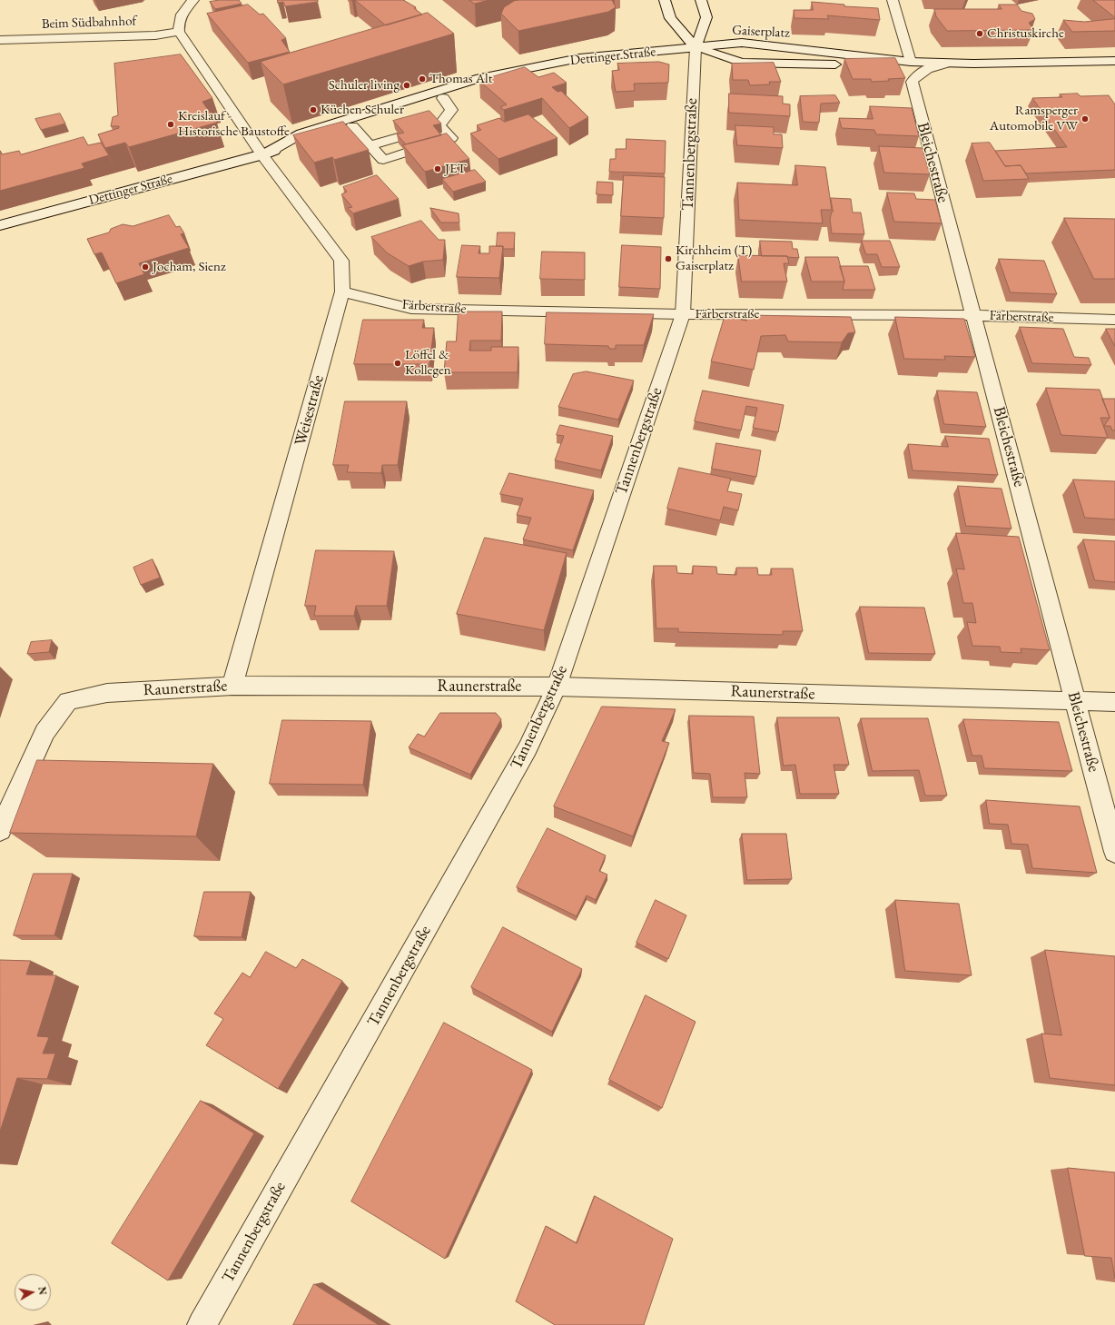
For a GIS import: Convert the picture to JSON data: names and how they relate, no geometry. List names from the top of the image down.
{
  "streets": {
    "street": [
      "Beim Südbahnhof",
      "Gaiserplatz",
      "Dettinger Straße",
      "Tannenbergstraße",
      "Bleichestraße",
      "Färberstraße",
      "Weisestraße",
      "Raunerstraße"
    ]
  },
  "crossings": [
    ["Gaiserplatz", "Dettinger Straße"],
    ["Gaiserplatz", "Tannenbergstraße"],
    ["Dettinger Straße", "Tannenbergstraße"],
    ["Dettinger Straße", "Weisestraße"],
    ["Tannenbergstraße", "Färberstraße"],
    ["Tannenbergstraße", "Raunerstraße"],
    ["Bleichestraße", "Färberstraße"],
    ["Bleichestraße", "Raunerstraße"],
    ["Färberstraße", "Weisestraße"],
    ["Weisestraße", "Raunerstraße"]
  ],
  "places": [
    "Christuskirche",
    "Thomas Alt",
    "Schuler living",
    "Küchen Schuler",
    "Ramsperger Automobile VW",
    "Kreislauf - Historische Baustoffe",
    "JET",
    "Kirchheim (T) Gaiserplatz",
    "Jocham, Sienz",
    "Löffel & Kollegen"
  ],
  "north": "right"
}
